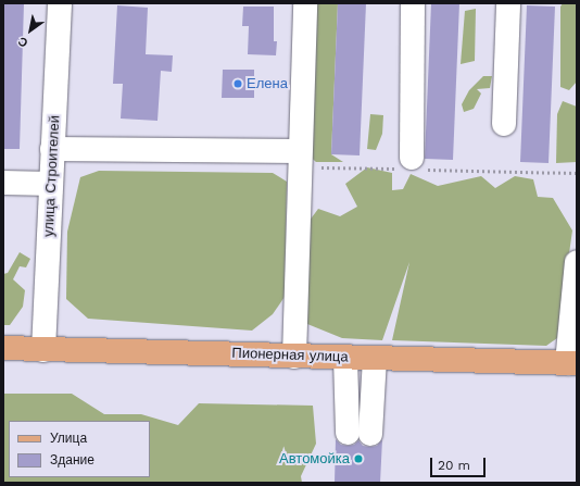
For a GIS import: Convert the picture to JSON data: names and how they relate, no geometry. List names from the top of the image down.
{
  "streets": {
    "main road": ["Пионерная улица"],
    "street": ["улица Строителей"]
  },
  "crossings": [
    ["улица Строителей", "Пионерная улица"]
  ],
  "places": ["Елена", "Автомойка"],
  "legend": ["Улица", "Здание"],
  "scale_bar": "20 m",
  "north": "bottom left"
}
